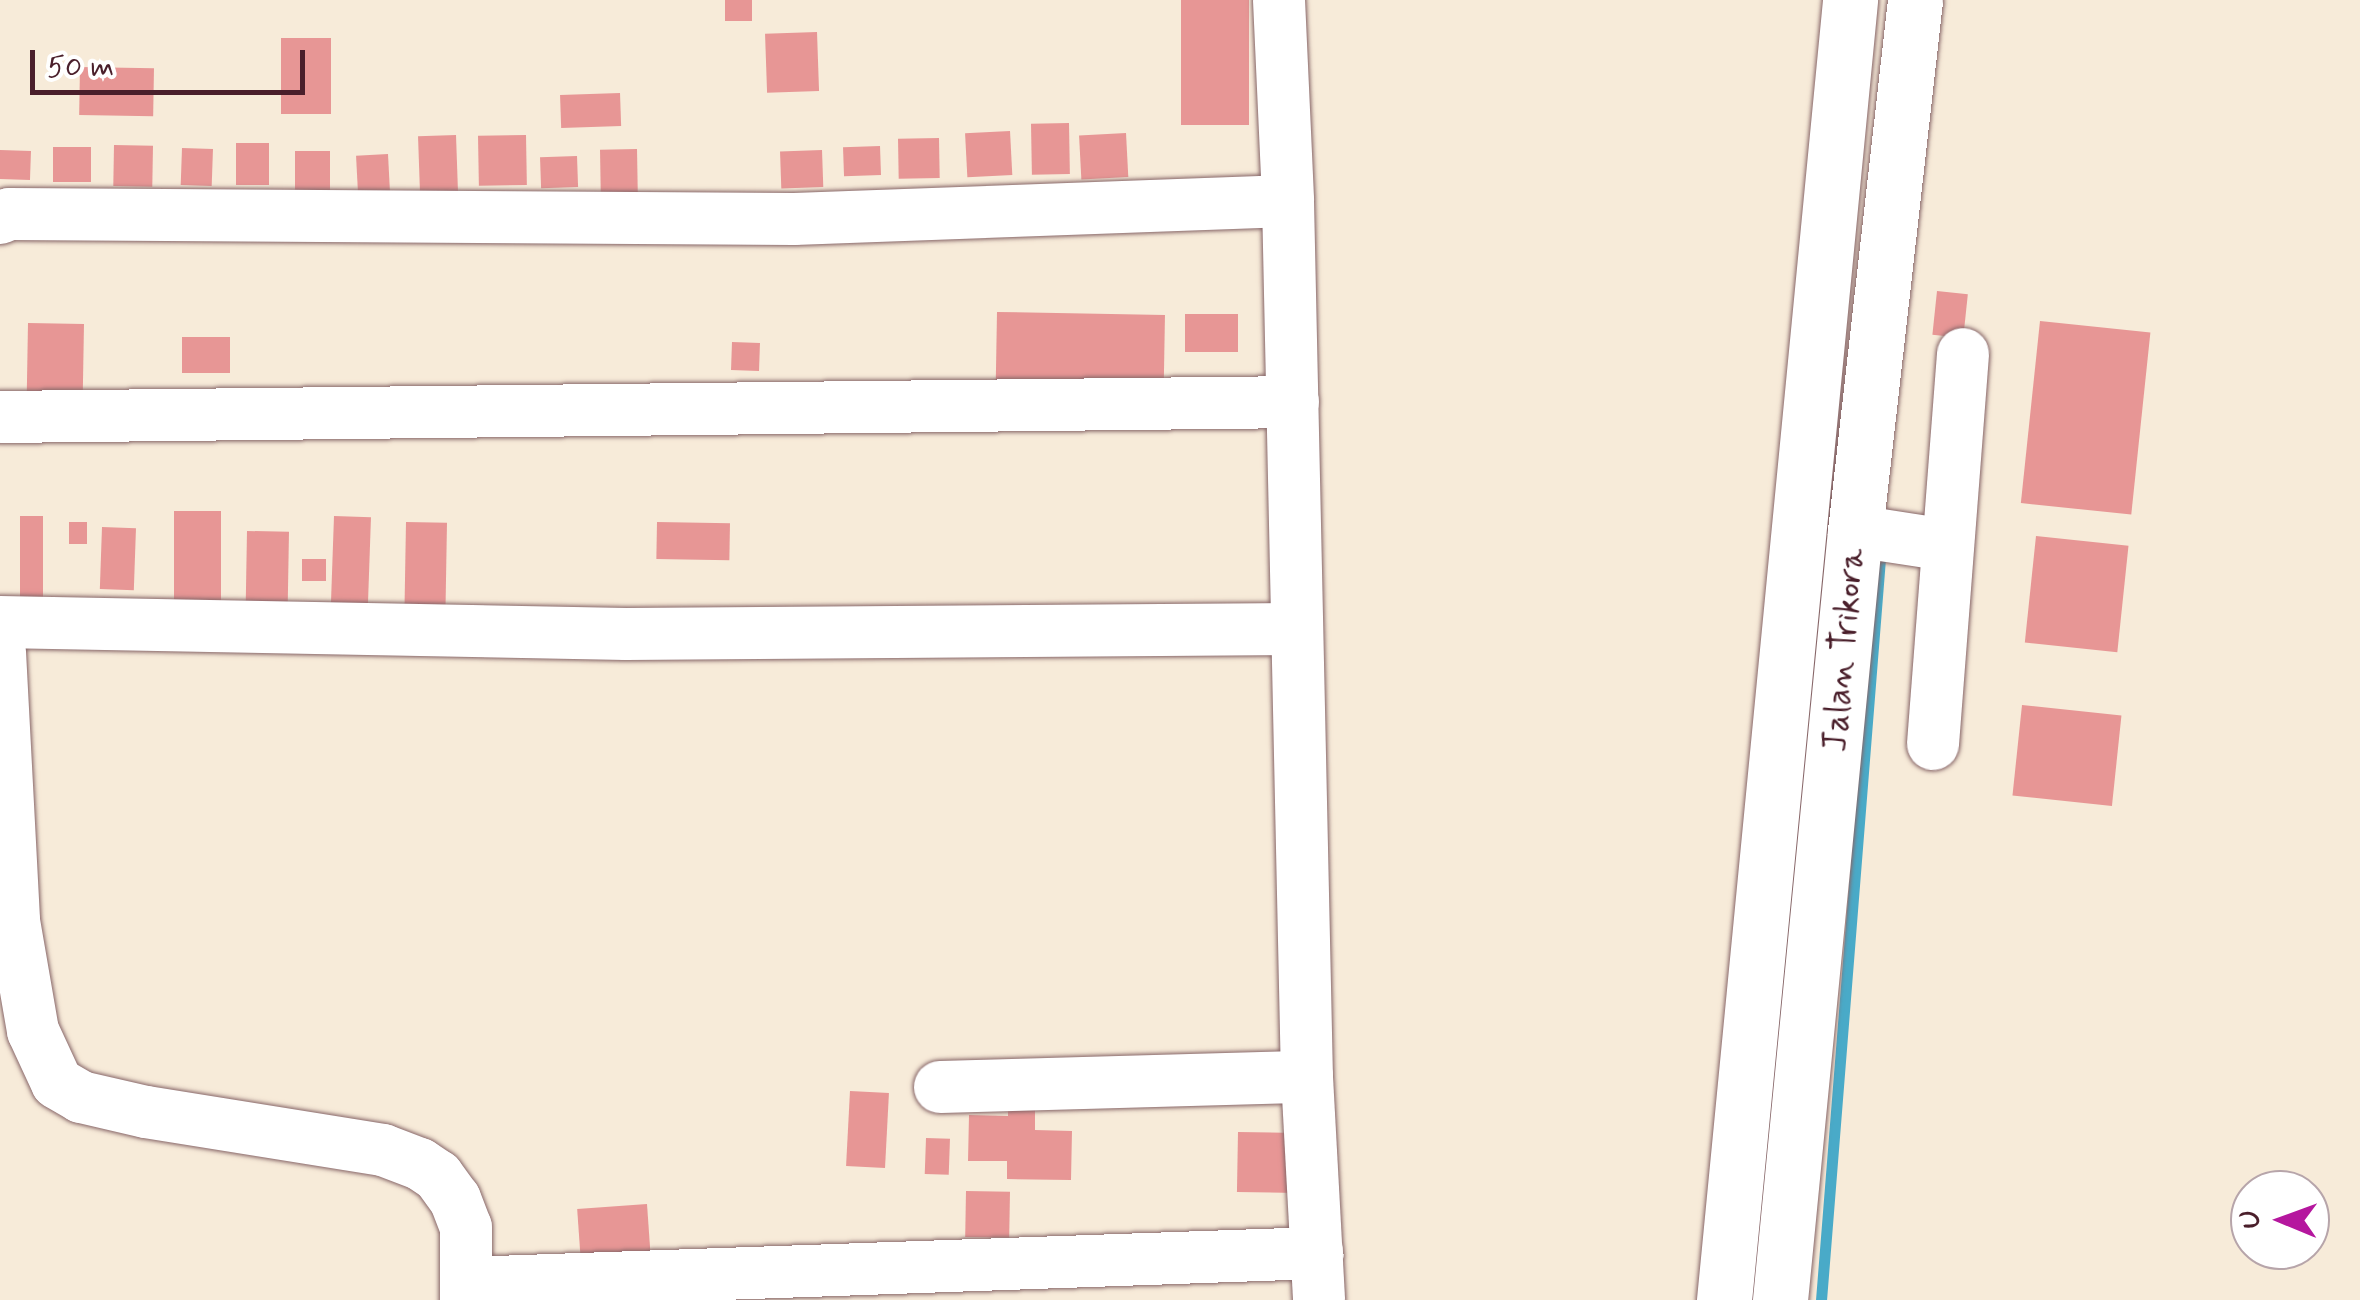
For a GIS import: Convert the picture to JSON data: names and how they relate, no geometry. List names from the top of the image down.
{
  "streets": {
    "main road": ["Jalan Trikora"]
  },
  "scale_bar": "50 m",
  "north": "left"
}
